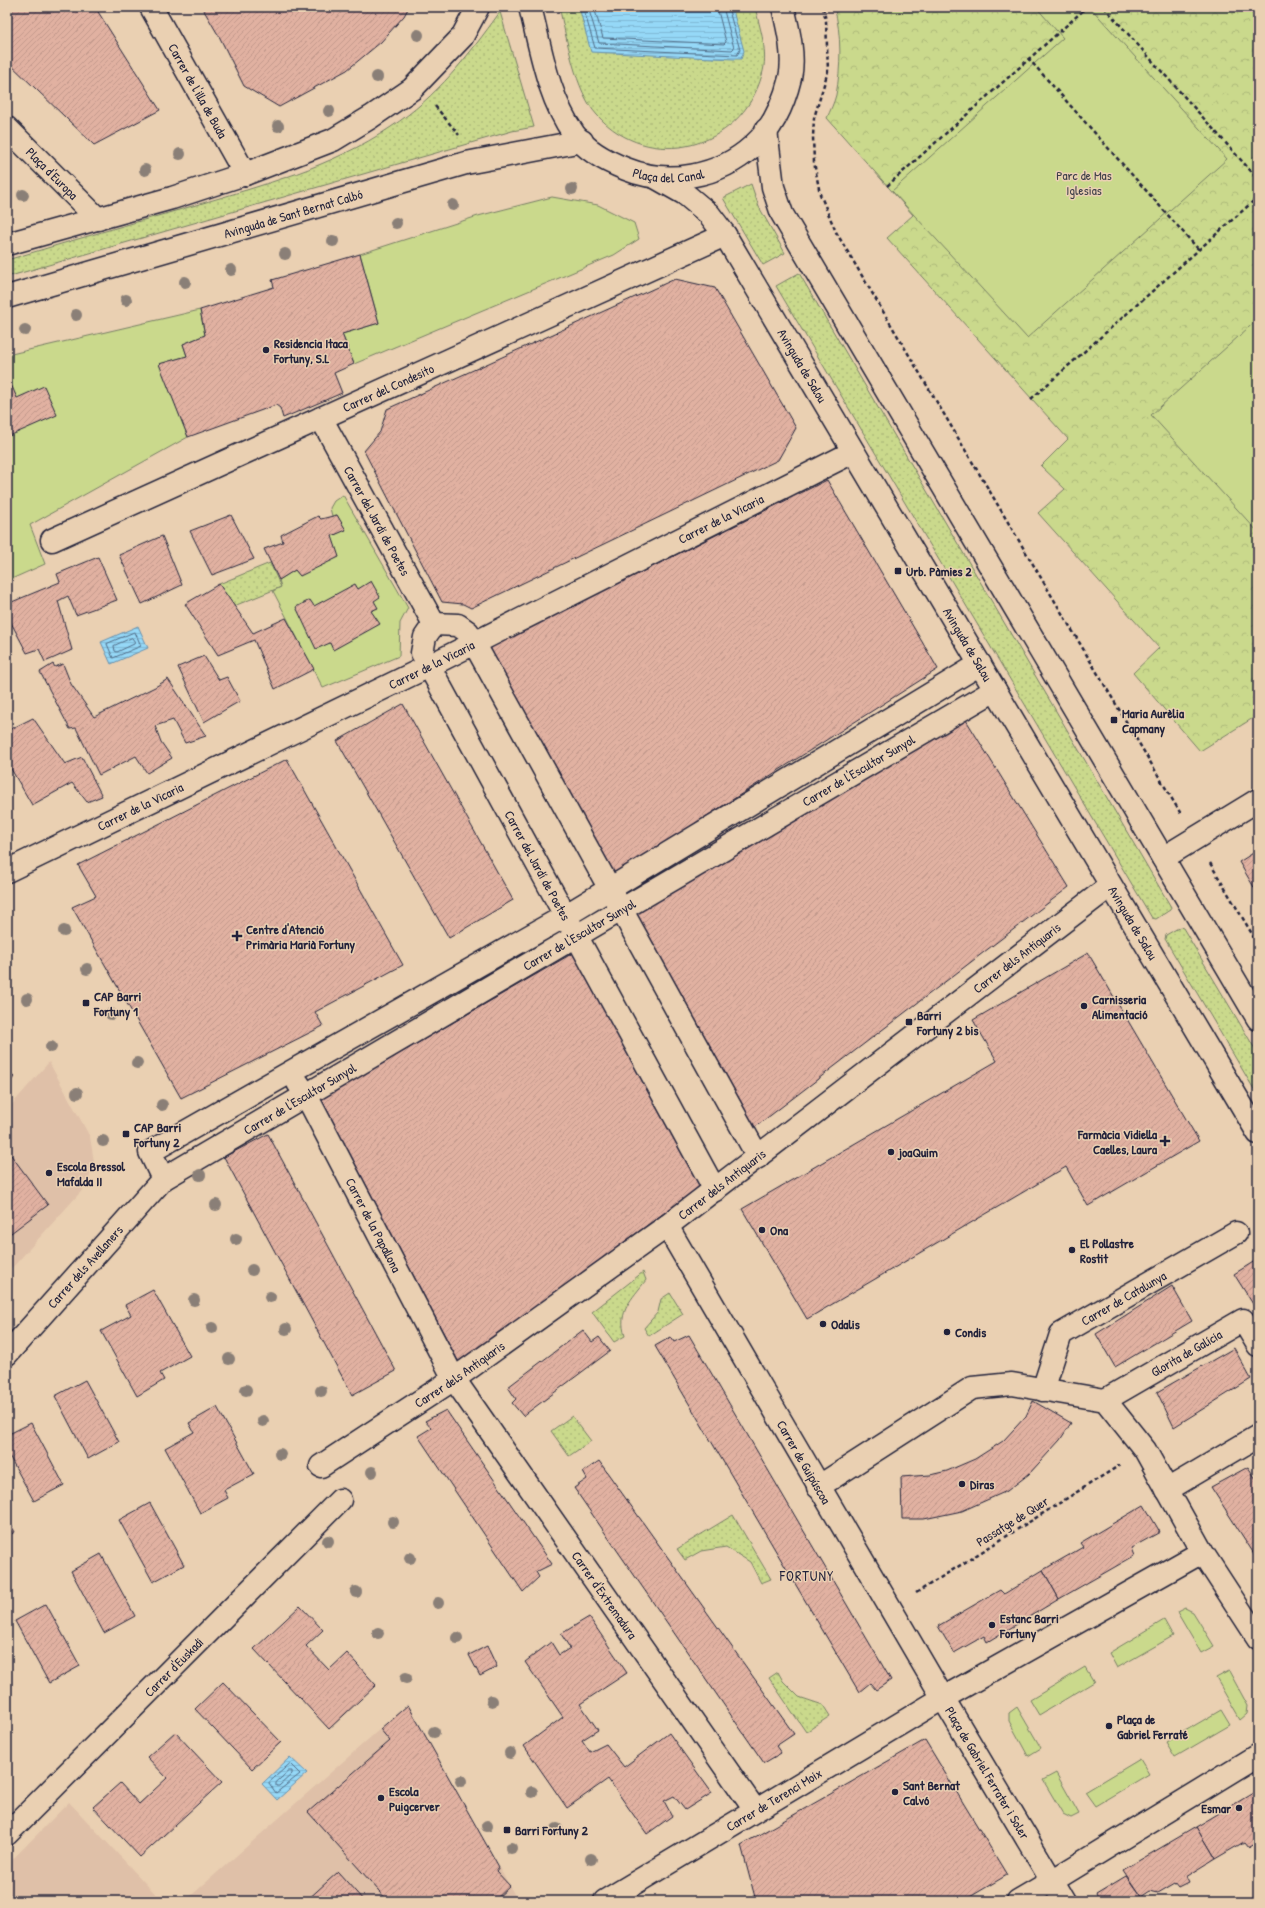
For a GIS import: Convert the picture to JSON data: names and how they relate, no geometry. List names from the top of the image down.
{
  "streets": {
    "street": [
      "Carrer de l'illa de Buda",
      "Plaça del Canal",
      "Plaça d'Europa",
      "Avinguda de Sant Bernat Calbó",
      "Avinguda de Salou",
      "Carrer del Condesito",
      "Carrer de la Vicaria",
      "Carrer del Jardí de Poetes",
      "Carrer de l'Escultor Sunyol",
      "Carrer dels Antiquaris",
      "Carrer de la Papallona",
      "Carrer dels Avellaners",
      "Carrer de Catalunya",
      "Glorita de Galícia",
      "Carrer de Guipúscoa",
      "Carrer d'Extremadura",
      "Carrer d'Euskadi",
      "Plaça de Gabriel Ferrater i Soler",
      "Carrer de Terenci Moix"
    ],
    "path": ["Passatge de Quer"]
  },
  "crossings": [
    ["Plaça del Canal", "Avinguda de Sant Bernat Calbó"],
    ["Plaça del Canal", "Avinguda de Salou"],
    ["Avinguda de Salou", "Carrer del Condesito"],
    ["Avinguda de Salou", "Carrer de la Vicaria"],
    ["Avinguda de Salou", "Carrer de l'Escultor Sunyol"],
    ["Avinguda de Salou", "Carrer dels Antiquaris"],
    ["Carrer del Condesito", "Carrer del Jardí de Poetes"],
    ["Carrer de la Vicaria", "Carrer del Jardí de Poetes"],
    ["Carrer del Jardí de Poetes", "Carrer de l'Escultor Sunyol"],
    ["Carrer del Jardí de Poetes", "Carrer dels Antiquaris"],
    ["Carrer de l'Escultor Sunyol", "Carrer de la Papallona"],
    ["Carrer de l'Escultor Sunyol", "Carrer dels Avellaners"],
    ["Carrer dels Antiquaris", "Carrer de la Papallona"],
    ["Carrer dels Antiquaris", "Carrer de Guipúscoa"],
    ["Carrer dels Antiquaris", "Carrer d'Extremadura"],
    ["Carrer de la Papallona", "Carrer d'Extremadura"],
    ["Carrer de Guipúscoa", "Passatge de Quer"],
    ["Carrer de Guipúscoa", "Plaça de Gabriel Ferrater i Soler"],
    ["Carrer de Guipúscoa", "Carrer de Terenci Moix"],
    ["Carrer d'Extremadura", "Carrer de Terenci Moix"],
    ["Plaça de Gabriel Ferrater i Soler", "Carrer de Terenci Moix"]
  ],
  "districts": ["FORTUNY"],
  "parks": ["Parc de Mas Iglesias"],
  "places": {
    "other": [
      "Residencia Itaca Fortuny, S.L",
      "Carnisseria Alimentació",
      "joaQuim",
      "Escola Bressol Mafalda II",
      "Ona",
      "El Pollastre Rostit",
      "Odalis",
      "Condis",
      "Diras",
      "Estanc Barri Fortuny",
      "Plaça de Gabriel Ferraté",
      "Sant Bernat Calvó",
      "Escola Puigcerver",
      "Esmar"
    ],
    "transit": [
      "Urb. Pàmies 2",
      "Maria Aurèlia Capmany",
      "CAP Barri Fortuny 1",
      "Barri Fortuny 2 bis",
      "CAP Barri Fortuny 2",
      "Barri Fortuny 2"
    ],
    "health": ["Centre d'Atenció Primària Marià Fortuny", "Farmàcia Vidiella Caelles, Laura"]
  }
}
